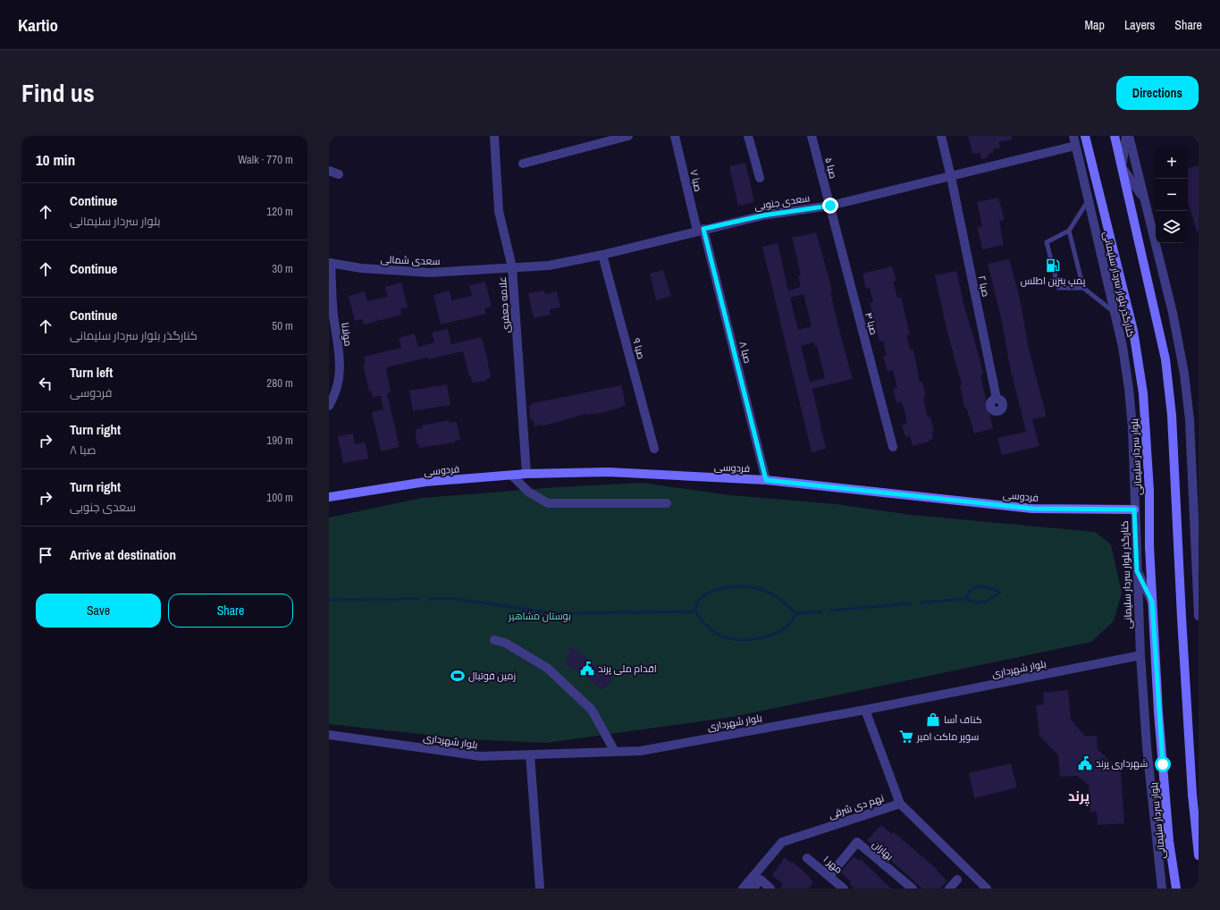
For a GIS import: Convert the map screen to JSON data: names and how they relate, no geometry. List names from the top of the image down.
{
  "streets": {
    "main road": ["بلوار سردار سلیمانی", "فردوسی"],
    "street": [
      "صبا ۵",
      "صبا ۷",
      "سعدی جنوبی",
      "سعدی شمالی",
      "کنارگذر بلوار سردار سلیمانی",
      "صبا ۲",
      "علامه جعفری",
      "صبا ۴",
      "مولانا",
      "صبا ۹",
      "صبا ۸",
      "بلوار شهرداری",
      "نهم دی شرقی",
      "بهاران",
      "مهر ۱"
    ]
  },
  "crossings": [
    ["صبا ۵", "سعدی جنوبی"],
    ["صبا ۵", "صبا ۴"],
    ["صبا ۷", "سعدی جنوبی"],
    ["صبا ۷", "صبا ۸"],
    ["سعدی جنوبی", "سعدی شمالی"],
    ["سعدی جنوبی", "کنارگذر بلوار سردار سلیمانی"],
    ["سعدی جنوبی", "صبا ۲"],
    ["سعدی جنوبی", "علامه جعفری"],
    ["سعدی جنوبی", "صبا ۴"],
    ["سعدی جنوبی", "صبا ۹"],
    ["سعدی جنوبی", "صبا ۸"],
    ["سعدی شمالی", "علامه جعفری"],
    ["سعدی شمالی", "مولانا"],
    ["کنارگذر بلوار سردار سلیمانی", "فردوسی"],
    ["کنارگذر بلوار سردار سلیمانی", "بلوار شهرداری"],
    ["علامه جعفری", "فردوسی"],
    ["صبا ۸", "فردوسی"],
    ["بلوار شهرداری", "نهم دی شرقی"],
    ["بهاران", "مهر ۱"]
  ],
  "districts": ["پرند"],
  "parks": ["بوستان مشاهیر"],
  "places": {
    "fuel station": ["پمپ بنزین اطلس"],
    "public building": ["اقدام ملی پرند", "شهرداری پرند"],
    "sports": ["زمین فوتبال"],
    "shop": ["کناف آسا"],
    "supermarket": ["سوپر ماکت امیر"]
  },
  "page": {
    "header": "Kartio",
    "nav": ["Map", "Layers", "Share"],
    "title": "Find us",
    "buttons": [
      "Directions",
      ["Save", "Share"]
    ],
    "heading": ["10 min", "Walk · 770 m"],
    "map_buttons": ["+", "−"],
    "list": [
      ["Continue", "بلوار سردار سلیمانی", "120 m"],
      ["Continue", "30 m"],
      ["Continue", "کنارگذر بلوار سردار سلیمانی", "50 m"],
      ["Turn left", "فردوسی", "280 m"],
      ["Turn right", "صبا ۸", "190 m"],
      ["Turn right", "سعدی جنوبی", "100 m"],
      "Arrive at destination"
    ]
  }
}
